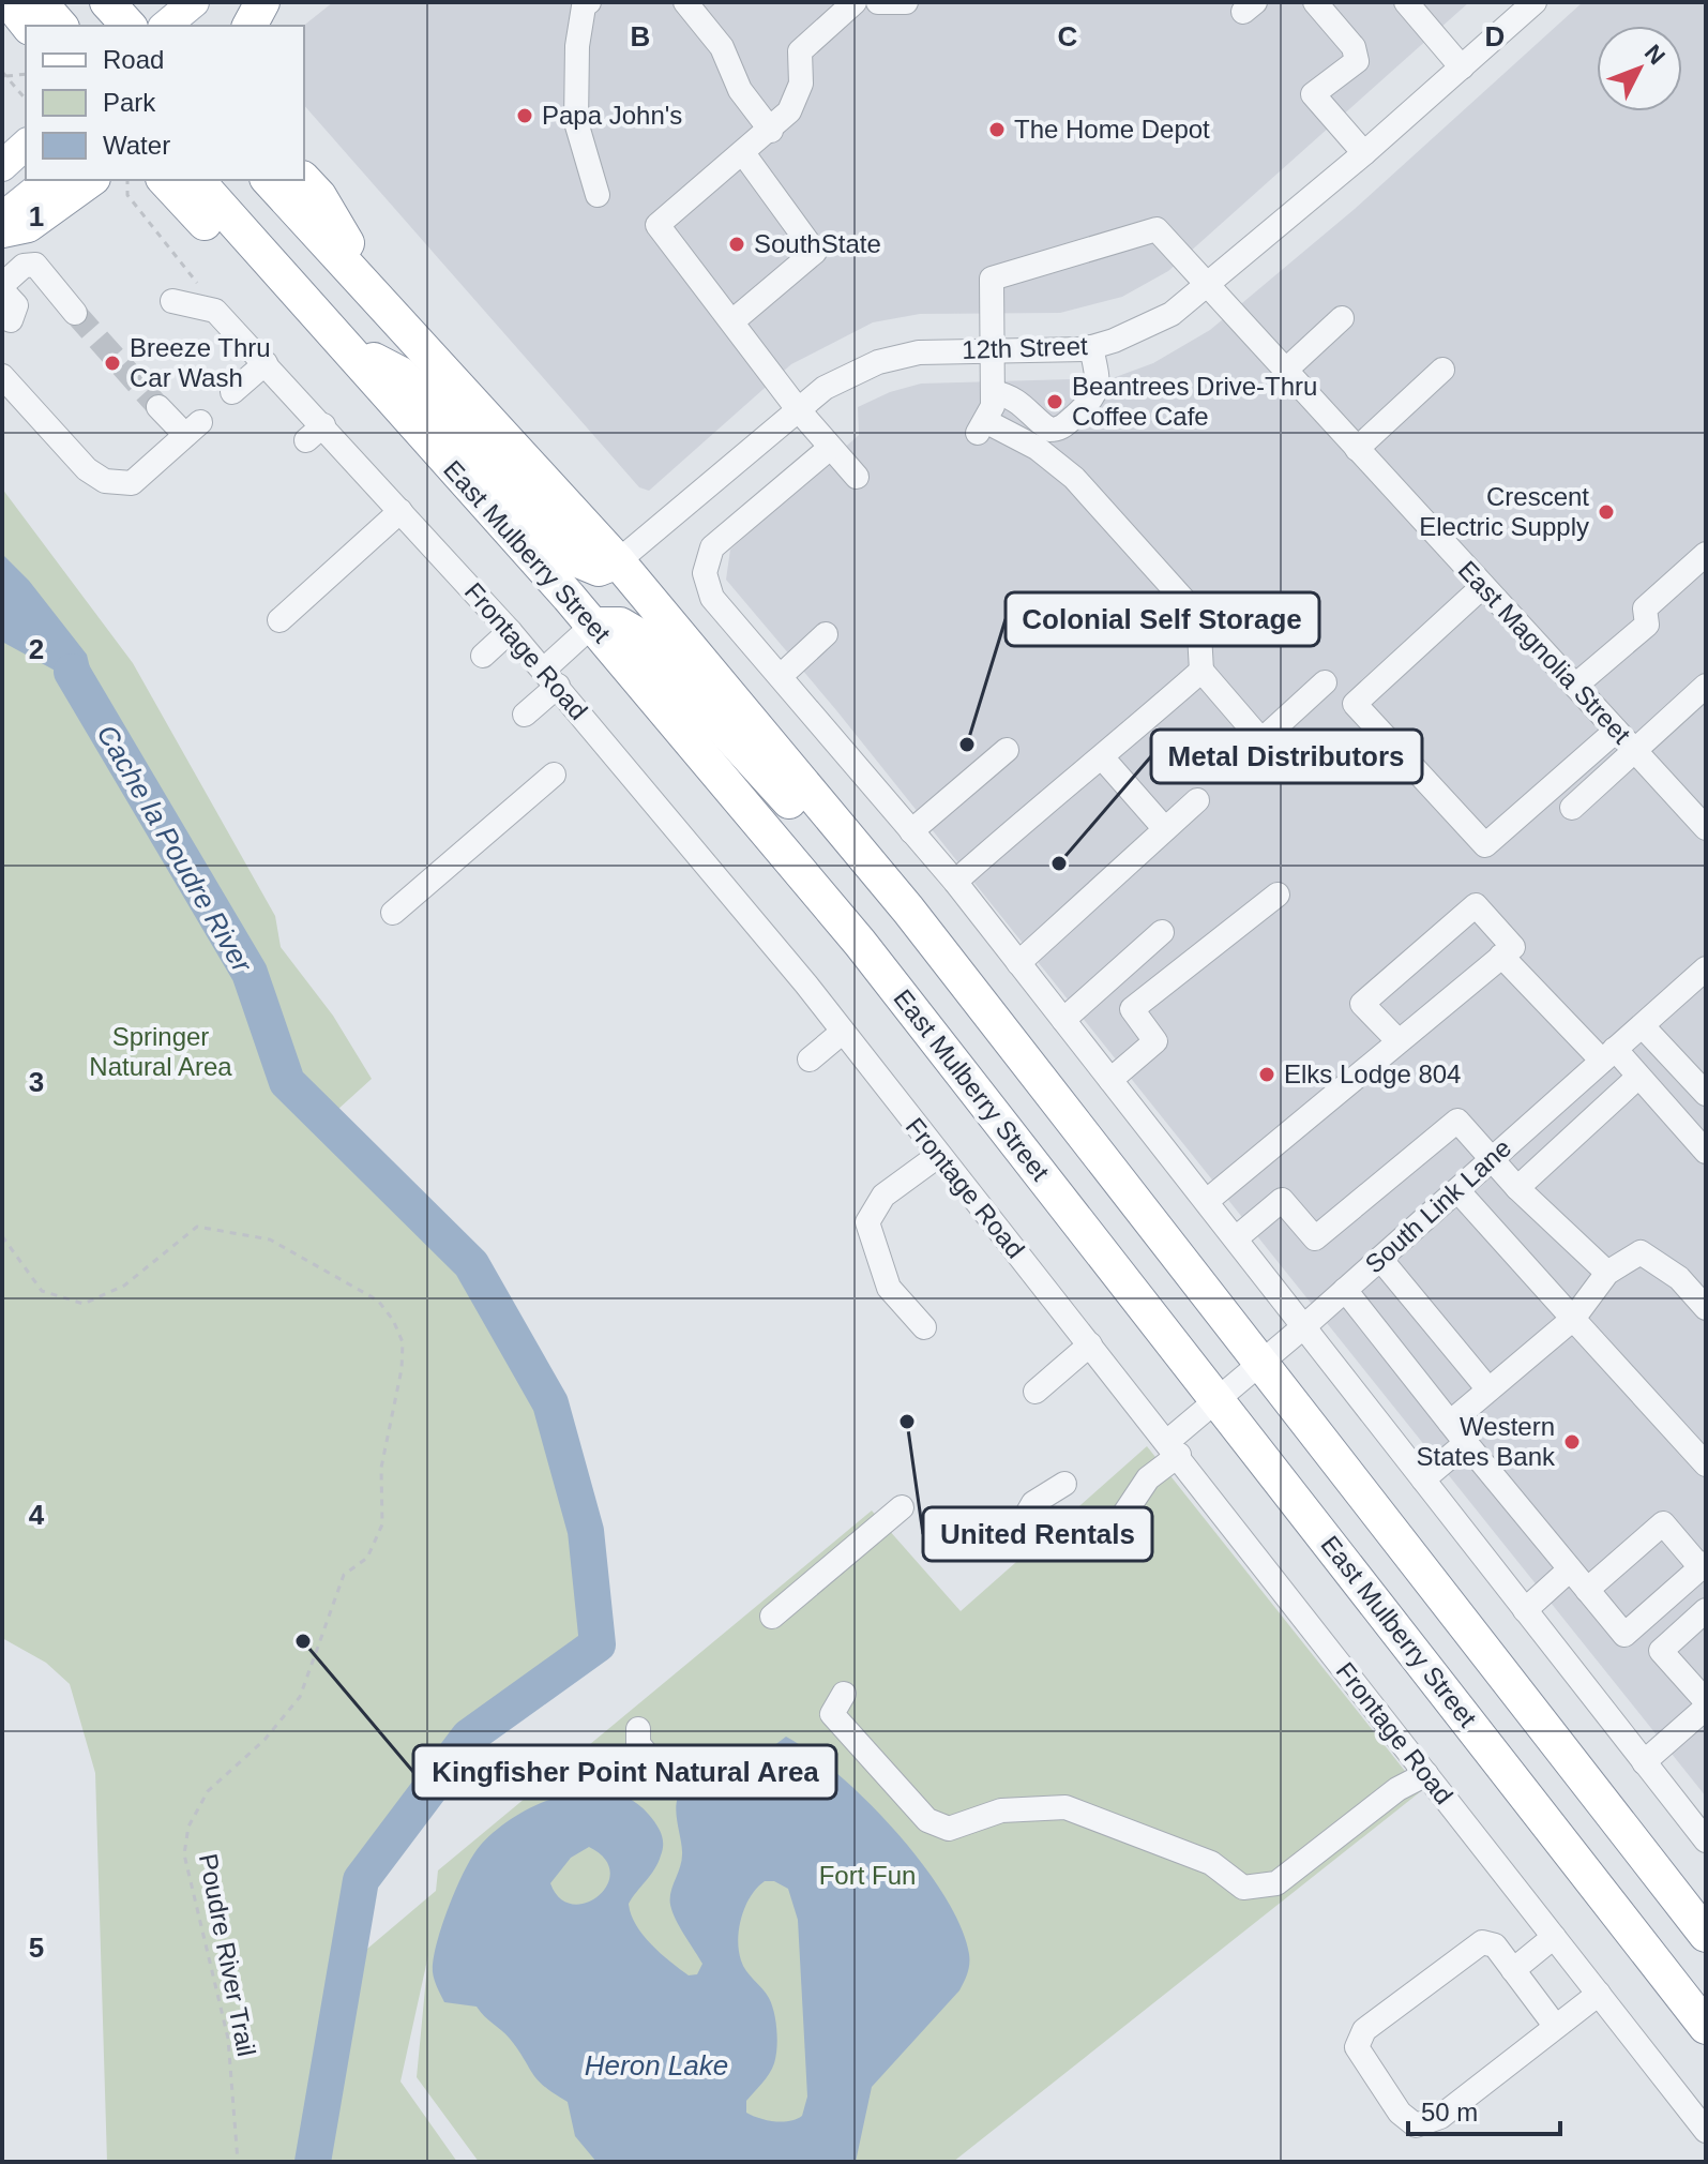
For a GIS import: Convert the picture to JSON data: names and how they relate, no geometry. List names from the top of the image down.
{
  "streets": {
    "highway": ["East Mulberry Street"],
    "street": [
      "12th Street",
      "Frontage Road",
      "East Magnolia Street",
      "South Link Lane"
    ],
    "path": ["Poudre River Trail"]
  },
  "crossings": [
    ["12th Street", "East Magnolia Street"],
    ["East Mulberry Street", "South Link Lane"],
    ["Frontage Road", "South Link Lane"]
  ],
  "water": ["Cache la Poudre River", "Heron Lake"],
  "parks": ["Springer Natural Area", "Fort Fun"],
  "places": [
    "Papa John's",
    "The Home Depot",
    "SouthState",
    "Breeze Thru Car Wash",
    "Beantrees Drive-Thru Coffee Cafe",
    "Crescent Electric Supply",
    "Colonial Self Storage",
    "Metal Distributors",
    "Elks Lodge 804",
    "United Rentals",
    "Western States Bank",
    "Kingfisher Point Natural Area"
  ],
  "legend": ["Road", "Park", "Water"],
  "scale_bar": "50 m",
  "north": "top right",
  "grid": {
    "columns": ["B", "C", "D"],
    "rows": [
      "1",
      "2",
      "3",
      "4",
      "5"
    ]
  }
}
